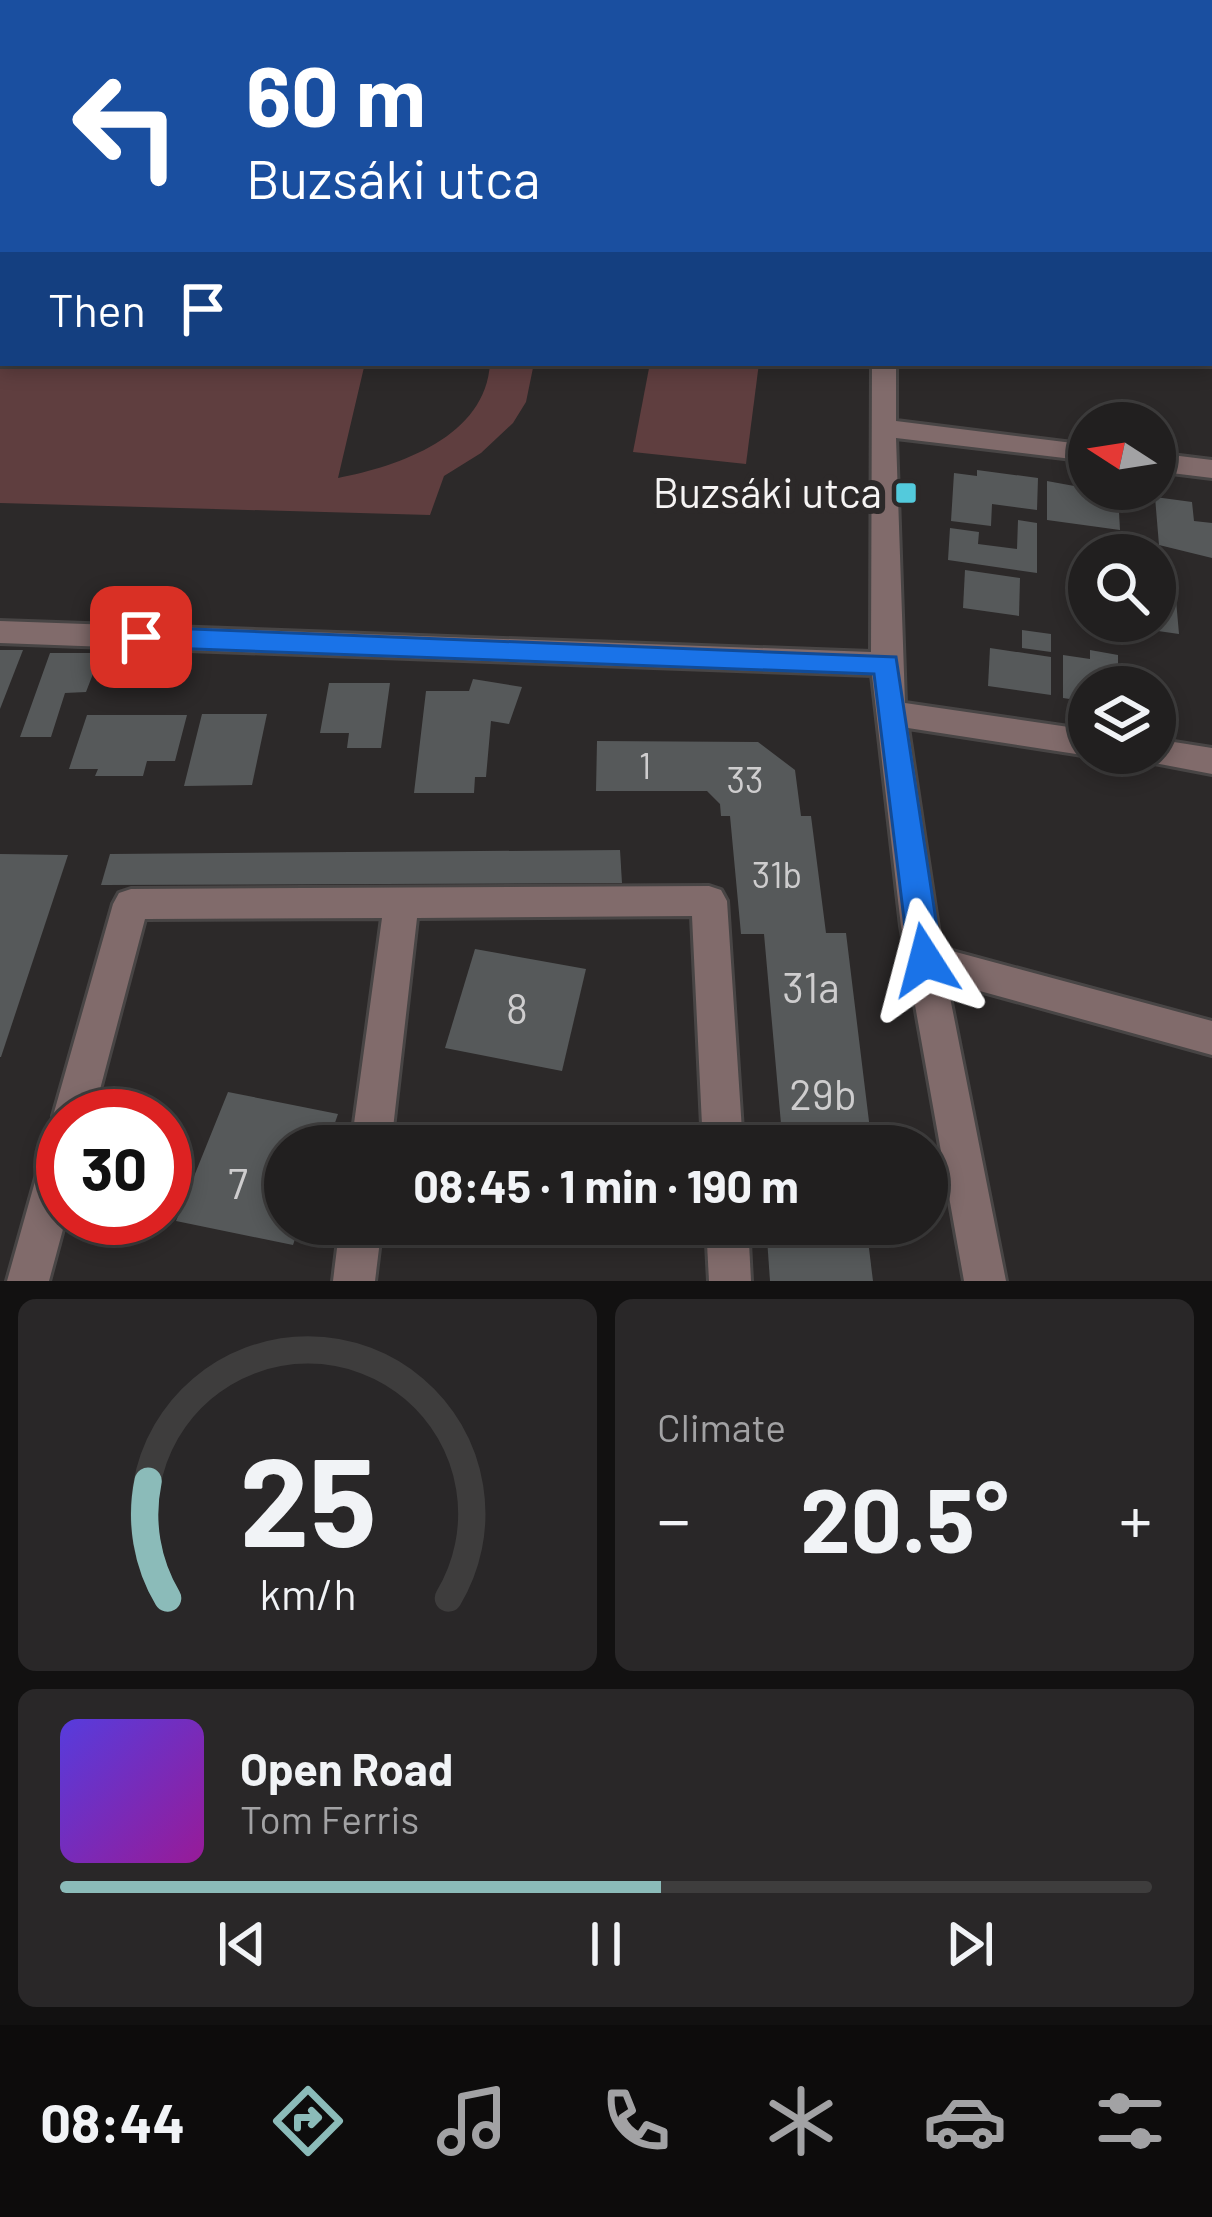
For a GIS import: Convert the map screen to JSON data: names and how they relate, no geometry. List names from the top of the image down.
{
  "places": {
    "transit": ["Buzsáki utca"]
  },
  "house_numbers": [
    "1",
    "33",
    "31b",
    "31a",
    "8",
    "29b",
    "7"
  ],
  "north": "left",
  "page": {
    "turn": ["60 m", "Buzsáki utca"],
    "then": "Then",
    "limit": "30",
    "trip": "08:45 · 1 min · 190 m",
    "tile": "Climate",
    "heat": ["−", "20.5°", "+"],
    "song": ["Open Road", "Tom Ferris"],
    "tabs": "08:44",
    "gauge": ["25", "km/h"]
  }
}
